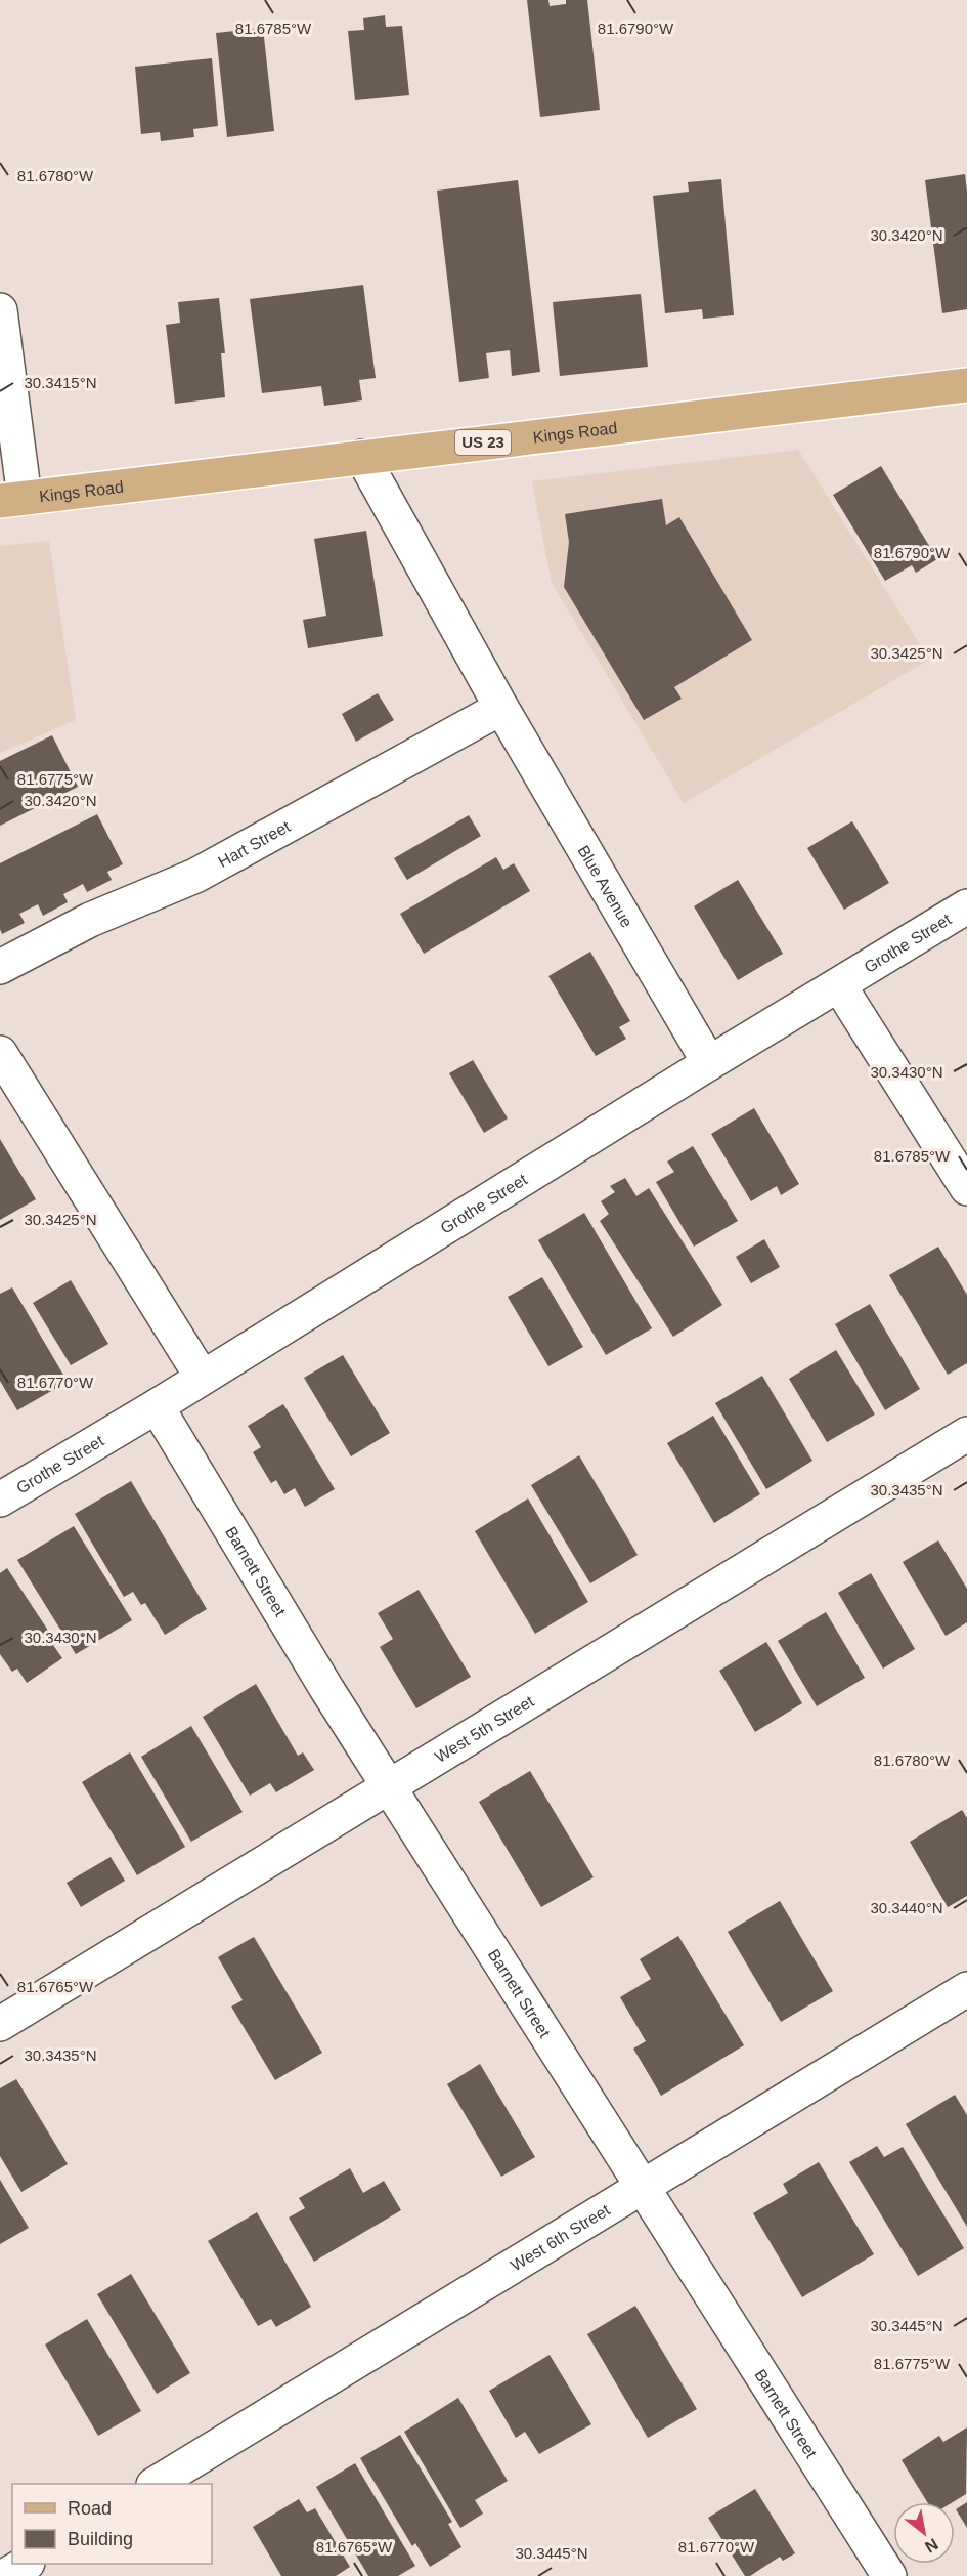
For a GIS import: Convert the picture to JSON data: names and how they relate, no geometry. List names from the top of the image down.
{
  "streets": {
    "main road": ["Kings Road", "US 23"],
    "street": [
      "Hart Street",
      "Blue Avenue",
      "Grothe Street",
      "Barnett Street",
      "West 5th Street",
      "West 6th Street"
    ]
  },
  "crossings": [
    ["Kings Road", "Blue Avenue"],
    ["Hart Street", "Blue Avenue"],
    ["Blue Avenue", "Grothe Street"],
    ["Grothe Street", "Barnett Street"],
    ["Barnett Street", "West 5th Street"],
    ["Barnett Street", "West 6th Street"]
  ],
  "legend": ["Road", "Building"],
  "north": "bottom right",
  "coordinates": [
    "81.6785°W",
    "81.6790°W",
    "81.6780°W",
    "30.3420°N",
    "30.3415°N",
    "30.3425°N",
    "81.6775°W",
    "30.3430°N",
    "81.6770°W",
    "30.3435°N",
    "30.3440°N",
    "81.6765°W",
    "30.3445°N"
  ]
}
